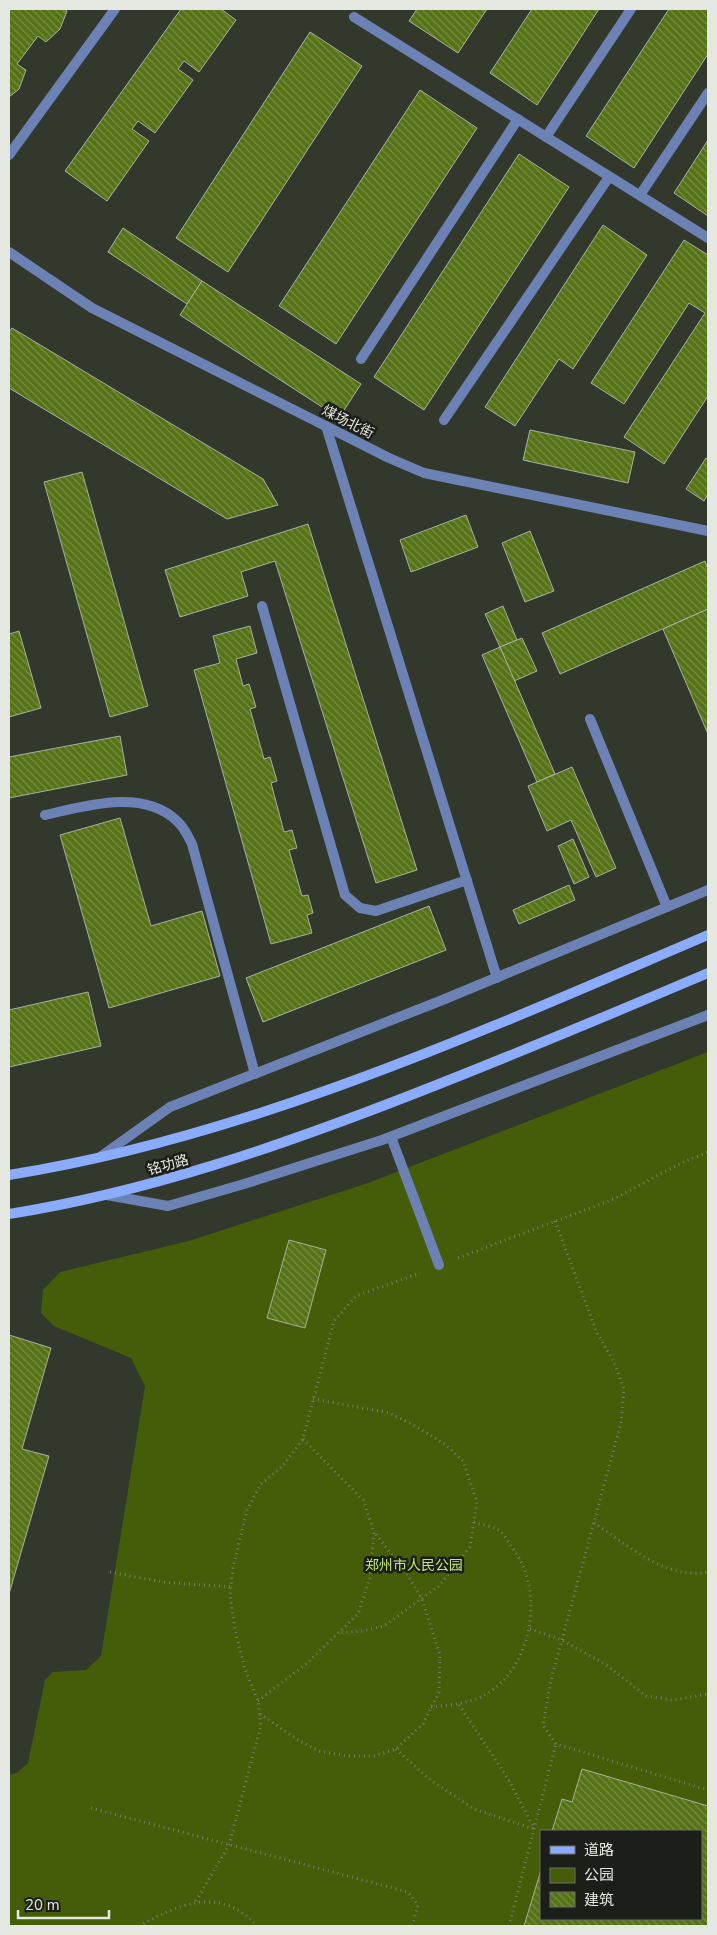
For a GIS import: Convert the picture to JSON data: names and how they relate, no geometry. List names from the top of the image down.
{
  "streets": {
    "main road": ["铭功路"],
    "street": ["煤场北街"]
  },
  "parks": ["郑州市人民公园"],
  "legend": ["道路", "公园", "建筑"],
  "scale_bar": "20 m"
}
